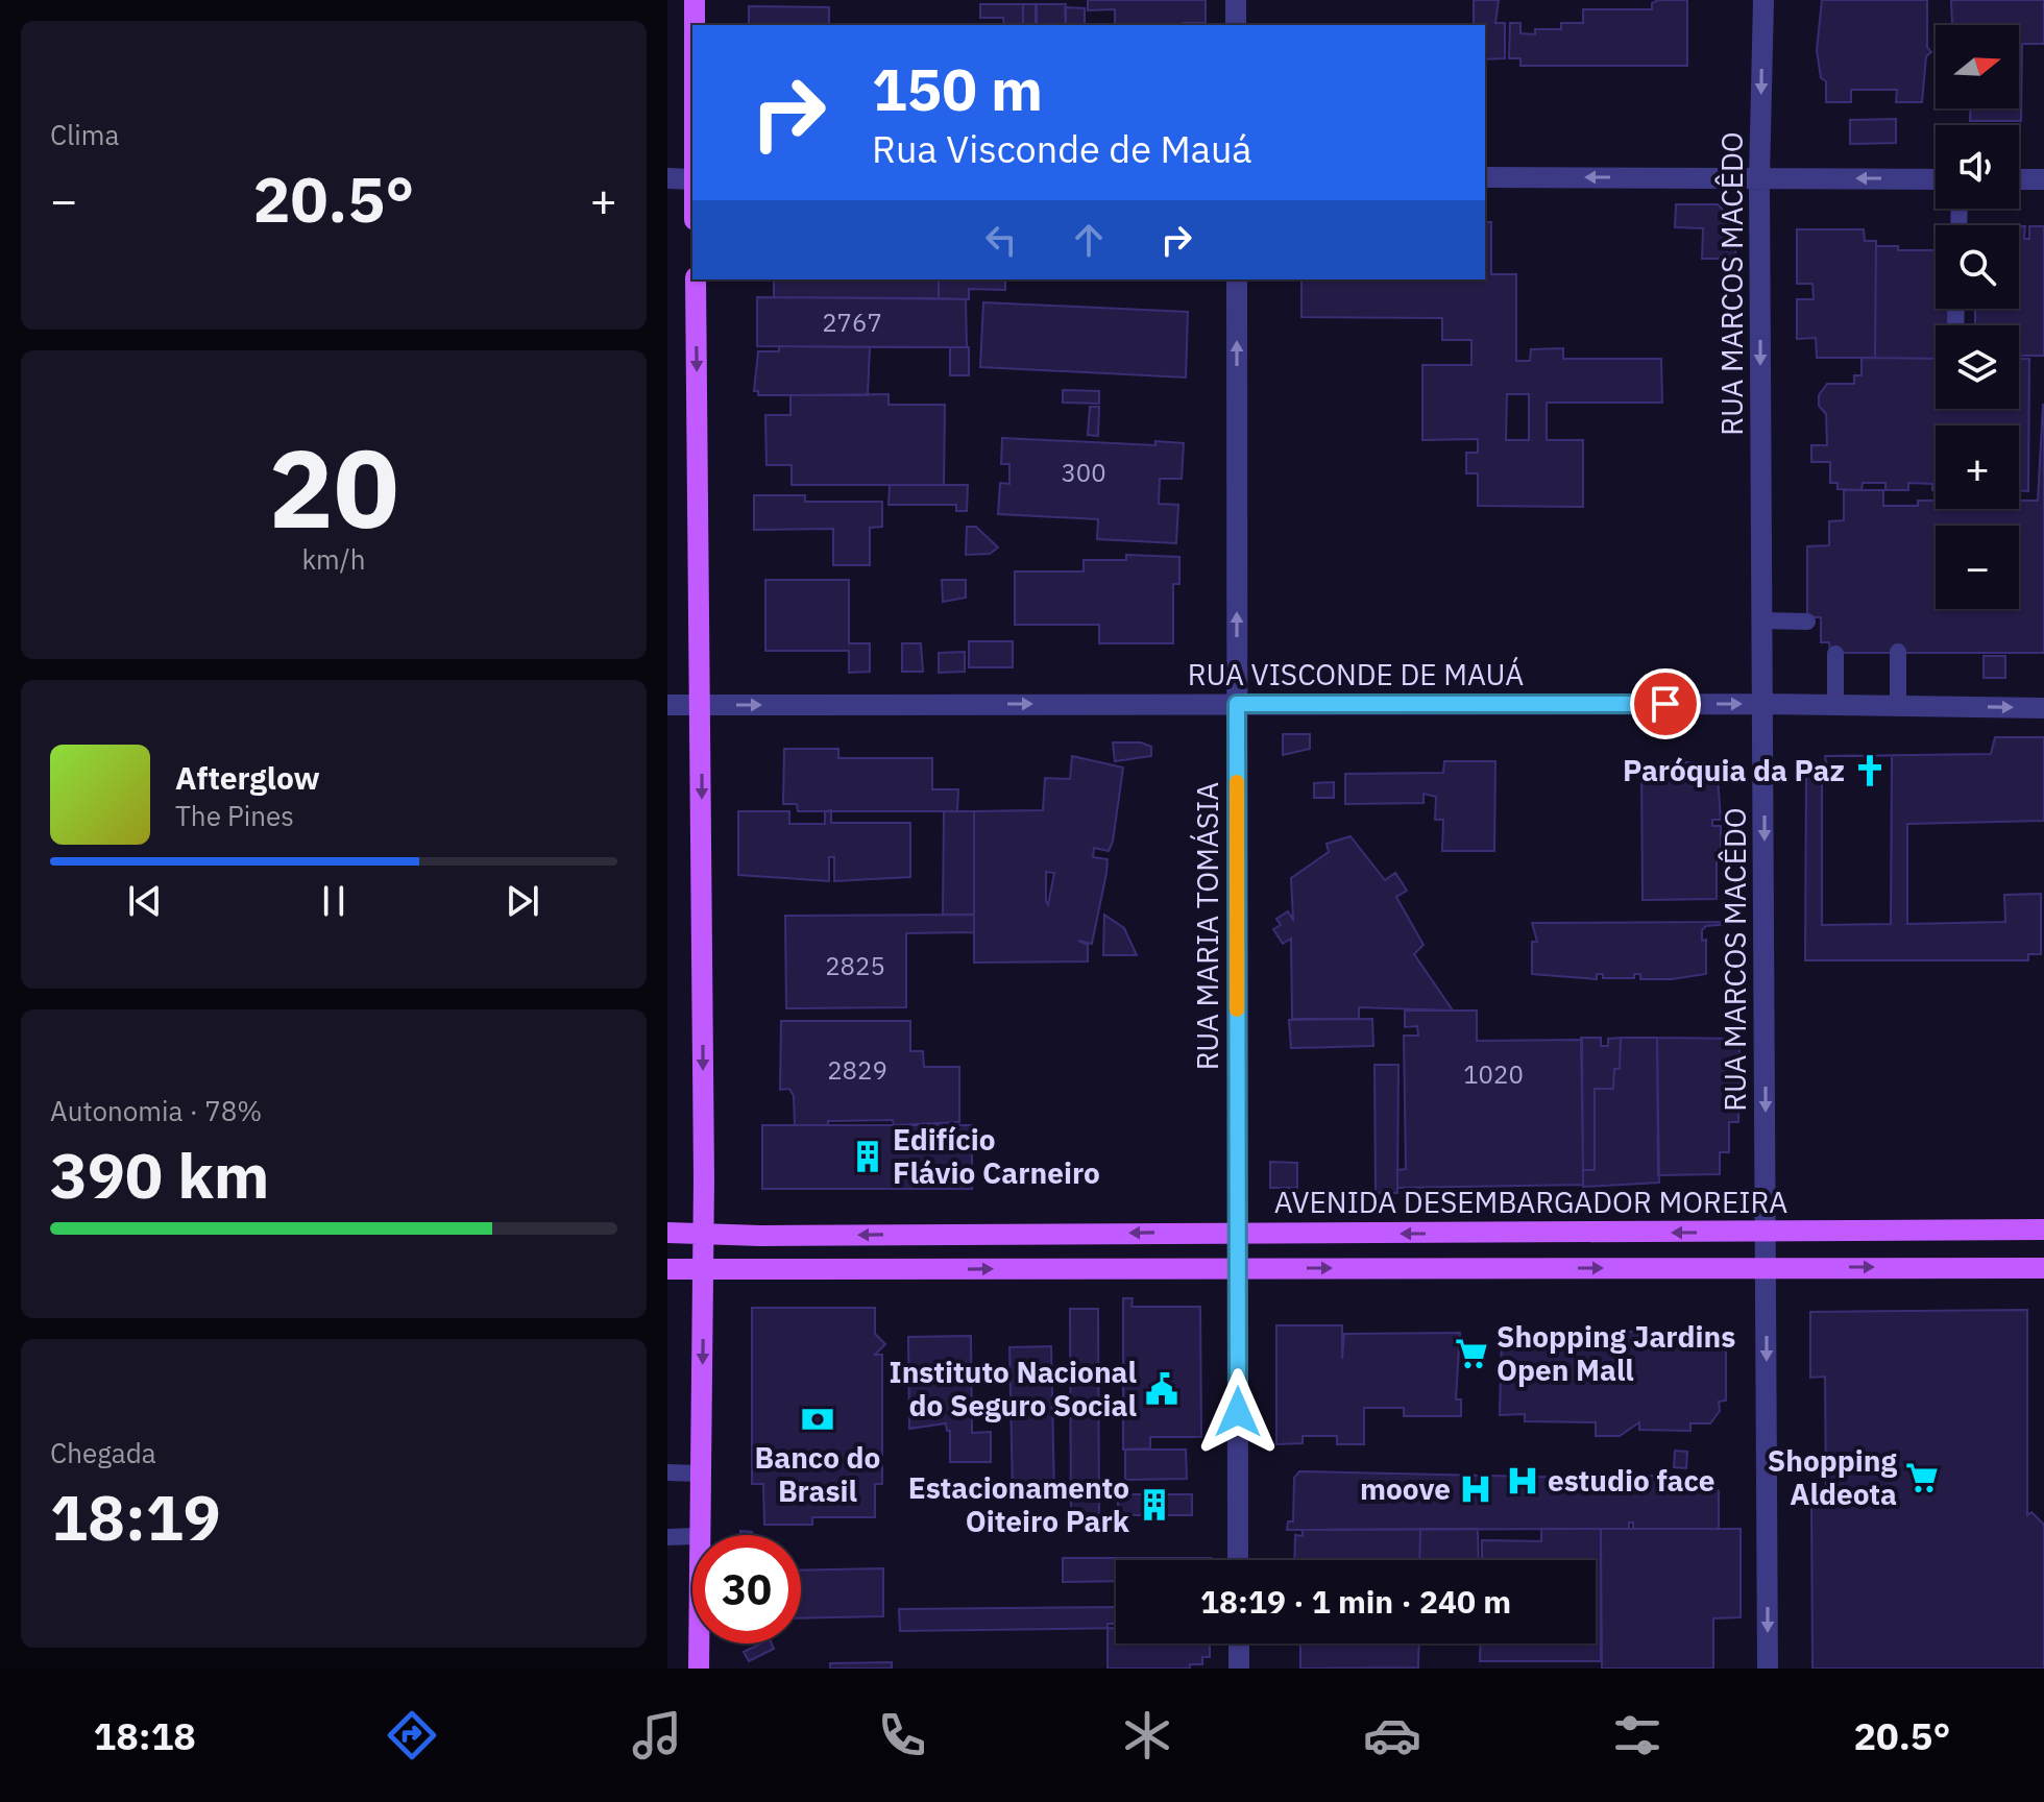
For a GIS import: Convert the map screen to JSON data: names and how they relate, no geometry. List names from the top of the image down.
{
  "streets": {
    "main road": ["AVENIDA DESEMBARGADOR MOREIRA"],
    "street": ["RUA MARCOS MACÊDO", "RUA VISCONDE DE MAUÁ", "RUA MARIA TOMÁSIA"]
  },
  "crossings": [
    ["RUA MARCOS MACÊDO", "RUA VISCONDE DE MAUÁ"],
    ["RUA MARCOS MACÊDO", "AVENIDA DESEMBARGADOR MOREIRA"],
    ["RUA VISCONDE DE MAUÁ", "RUA MARIA TOMÁSIA"],
    ["RUA MARIA TOMÁSIA", "AVENIDA DESEMBARGADOR MOREIRA"]
  ],
  "one_way": ["RUA MARCOS MACÊDO", "RUA VISCONDE DE MAUÁ"],
  "places": {
    "church": ["Paróquia da Paz"],
    "building": ["Edifício Flávio Carneiro", "Estacionamento Oiteiro Park"],
    "supermarket": ["Shopping Jardins Open Mall", "Shopping Aldeota"],
    "public building": ["Instituto Nacional do Seguro Social"],
    "bank": ["Banco do Brasil"],
    "hospital": ["estudio face", "moove"]
  },
  "house_numbers": [
    "2767",
    "300",
    "2825",
    "2829",
    "1020"
  ],
  "north": "right",
  "page": {
    "tile": [
      "Clima",
      ["20", "km/h"],
      ["Autonomia · 78%", "390 km"],
      ["Chegada", "18:19"]
    ],
    "map_buttons": ["+", "−"],
    "turn": ["150 m", "Rua Visconde de Mauá"],
    "heat": ["−", "20.5°", "+"],
    "song": ["Afterglow", "The Pines"],
    "limit": "30",
    "trip": "18:19 · 1 min · 240 m",
    "tabs": ["18:18", "20.5°"]
  }
}
